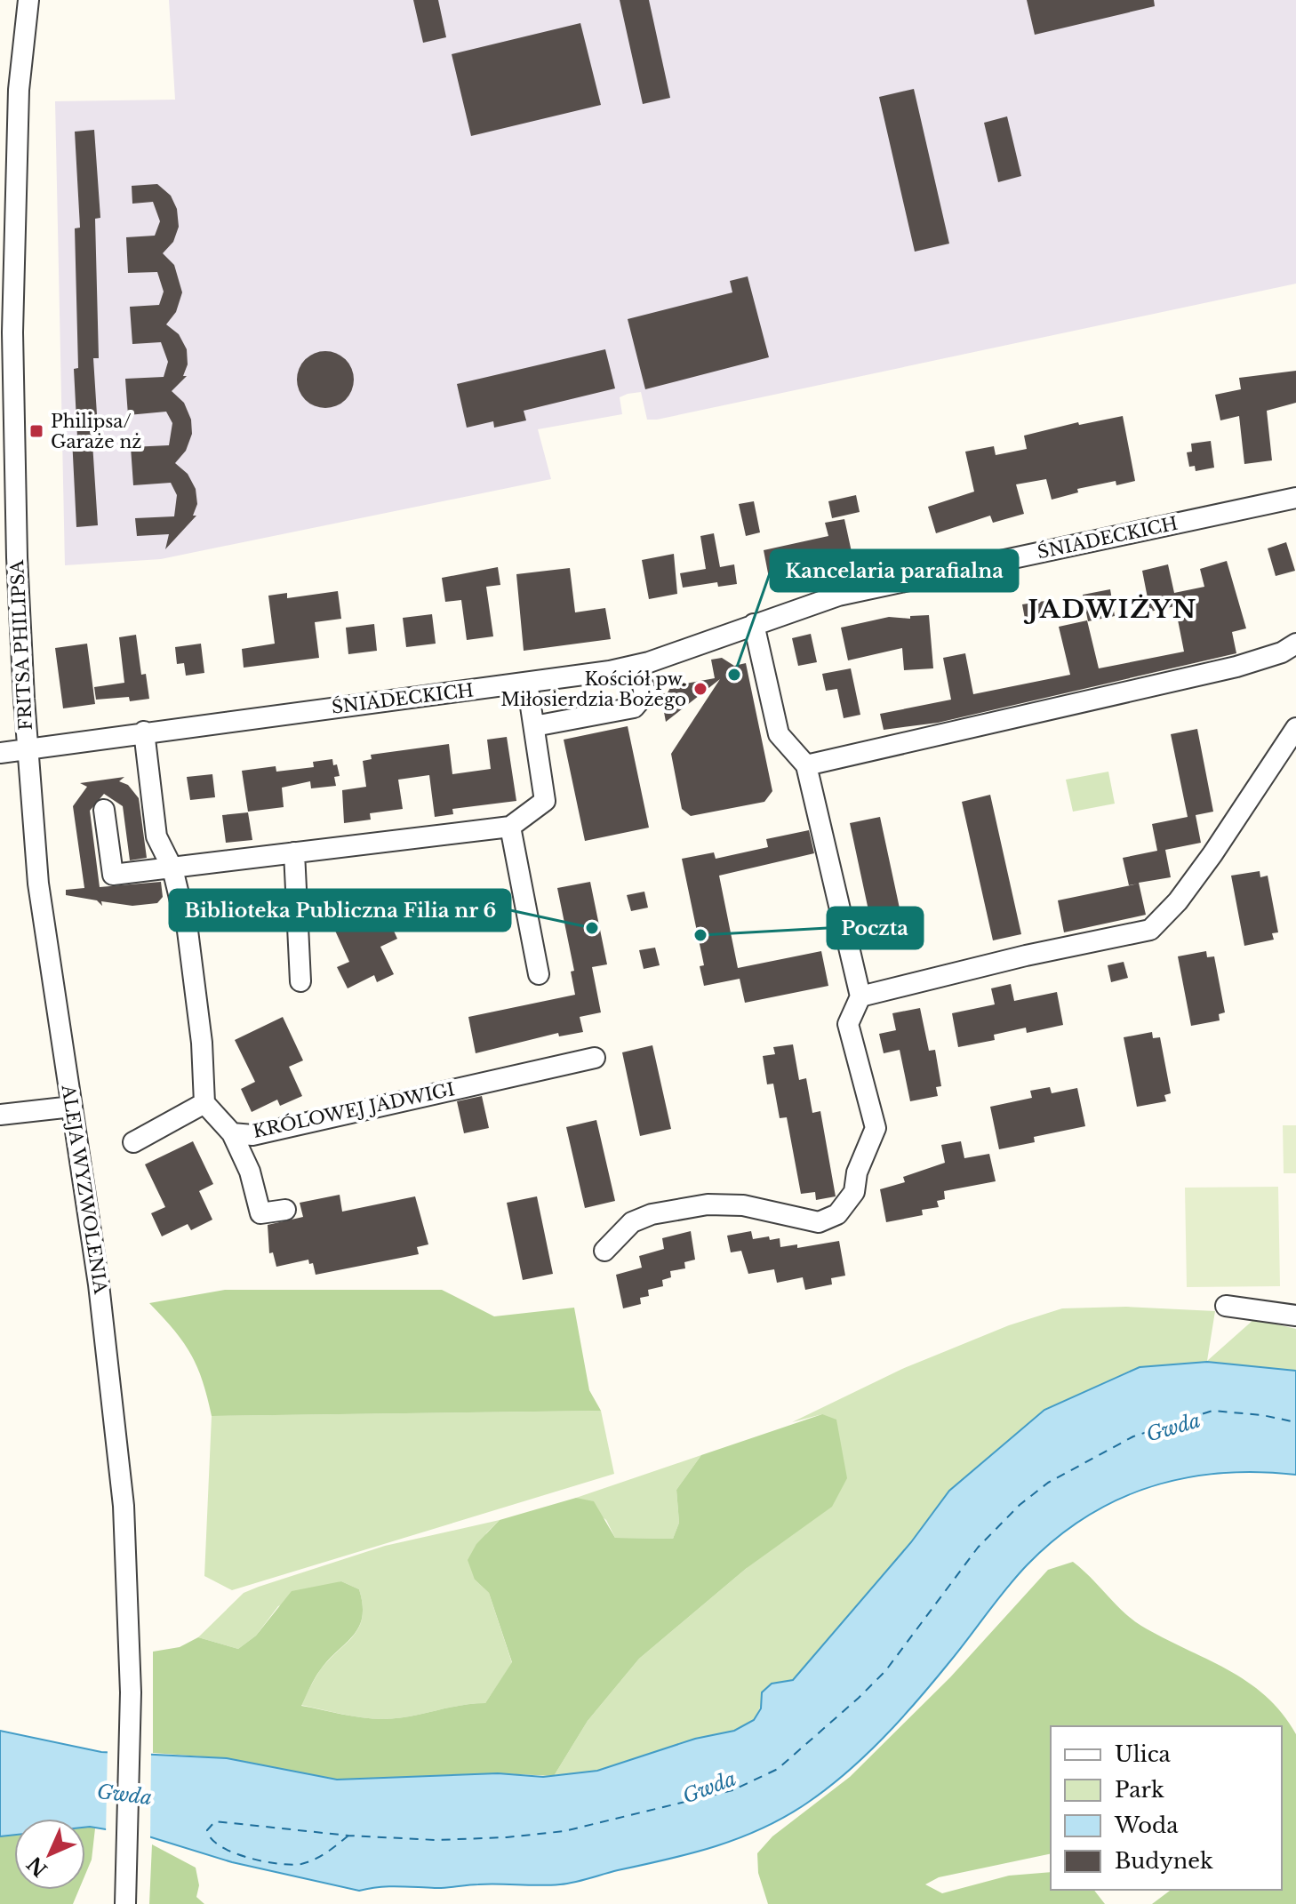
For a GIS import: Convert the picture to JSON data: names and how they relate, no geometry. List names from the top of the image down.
{
  "streets": {
    "street": [
      "ŚNIADECKICH",
      "FRITSA PHILIPSA",
      "KRÓLOWEJ JADWIGI",
      "ALEJA WYZWOLENIA"
    ]
  },
  "crossings": [
    ["ŚNIADECKICH", "FRITSA PHILIPSA"],
    ["ŚNIADECKICH", "ALEJA WYZWOLENIA"],
    ["FRITSA PHILIPSA", "ALEJA WYZWOLENIA"]
  ],
  "districts": ["JADWIŻYN"],
  "water": ["Gwda"],
  "places": {
    "transit": ["Philipsa/ Garaże nż"],
    "other": [
      "Kancelaria parafialna",
      "Kościół pw. Miłosierdzia Bożego",
      "Biblioteka Publiczna Filia nr 6",
      "Poczta"
    ]
  },
  "legend": [
    "Ulica",
    "Park",
    "Woda",
    "Budynek"
  ],
  "north": "bottom left"
}
